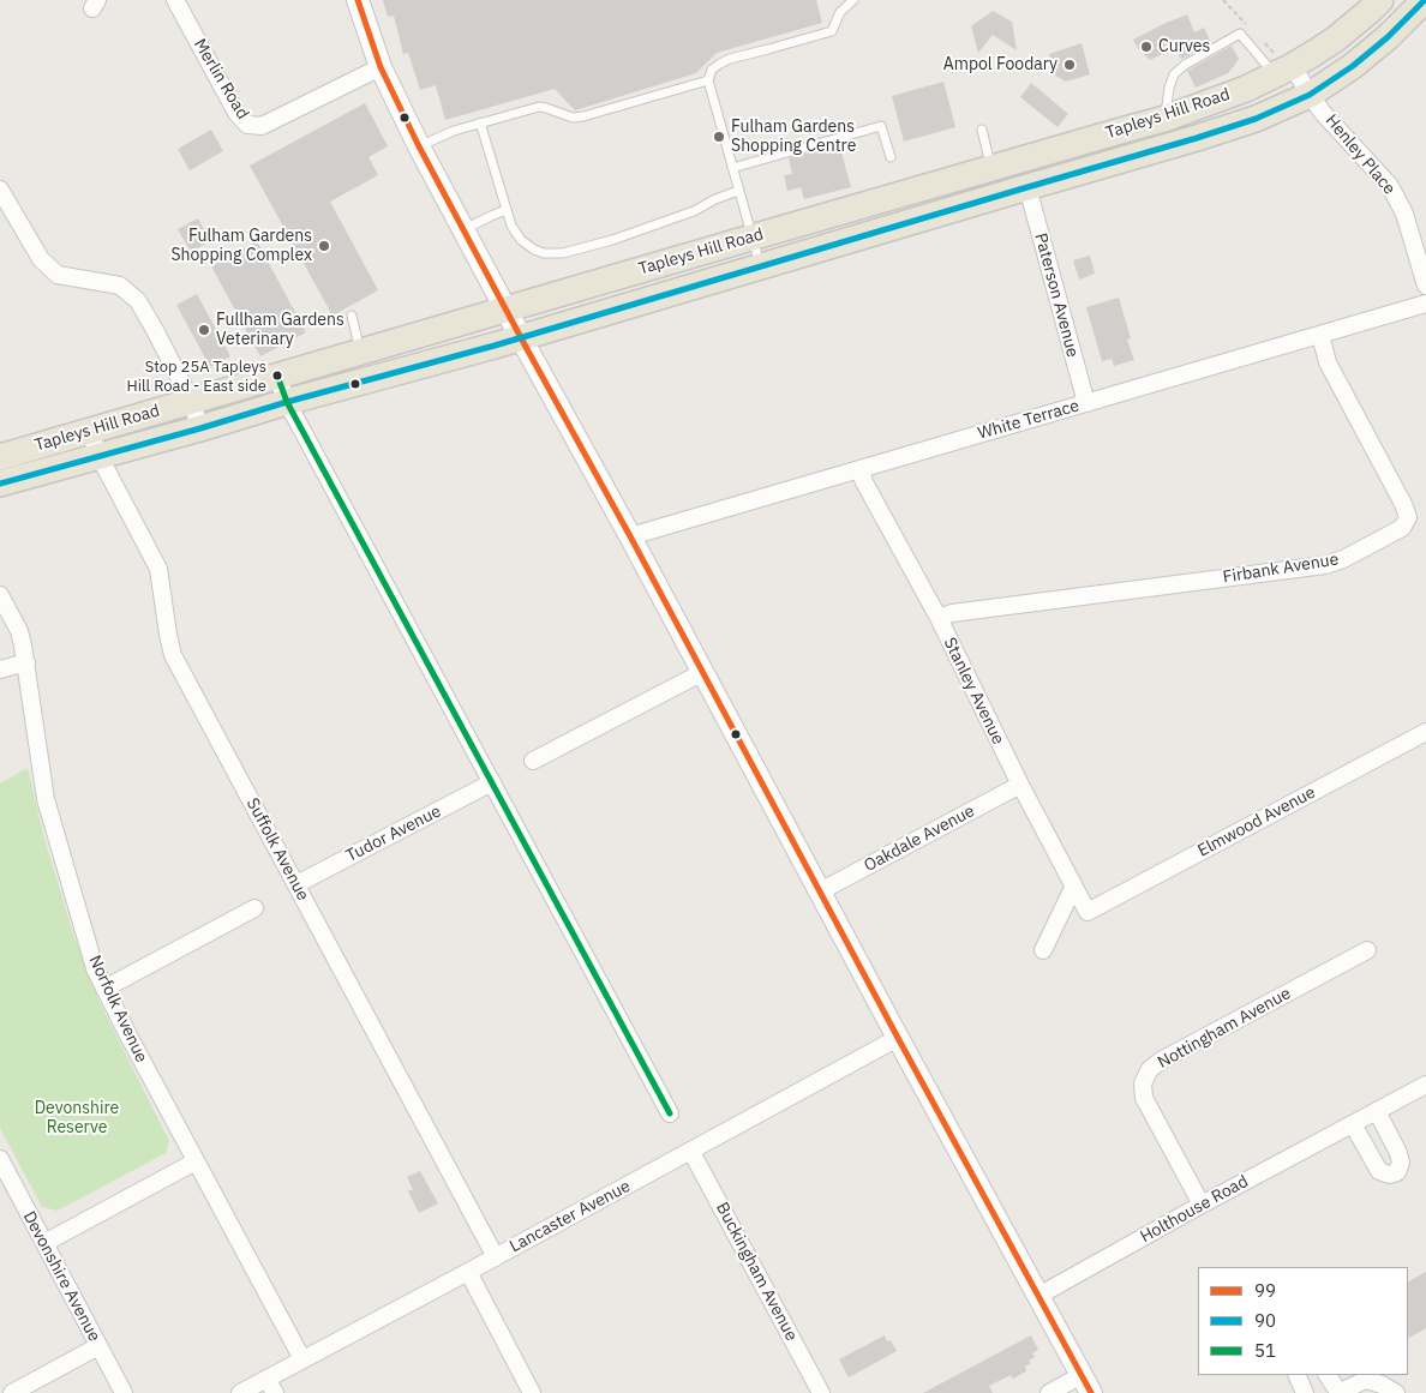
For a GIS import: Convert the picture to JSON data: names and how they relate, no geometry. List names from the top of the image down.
{
  "streets": {
    "main road": ["Tapleys Hill Road"],
    "street": [
      "Merlin Road",
      "Henley Place",
      "Paterson Avenue",
      "White Terrace",
      "Firbank Avenue",
      "Stanley Avenue",
      "Elmwood Avenue",
      "Tudor Avenue",
      "Oakdale Avenue",
      "Suffolk Avenue",
      "Norfolk Avenue",
      "Nottingham Avenue",
      "Holthouse Road",
      "Lancaster Avenue",
      "Buckingham Avenue",
      "Devonshire Avenue"
    ]
  },
  "crossings": [
    ["Tapleys Hill Road", "Henley Place"],
    ["Tapleys Hill Road", "Paterson Avenue"],
    ["Tapleys Hill Road", "Suffolk Avenue"],
    ["Paterson Avenue", "White Terrace"],
    ["White Terrace", "Firbank Avenue"],
    ["White Terrace", "Stanley Avenue"],
    ["Firbank Avenue", "Stanley Avenue"],
    ["Stanley Avenue", "Elmwood Avenue"],
    ["Stanley Avenue", "Oakdale Avenue"],
    ["Tudor Avenue", "Suffolk Avenue"],
    ["Suffolk Avenue", "Lancaster Avenue"],
    ["Norfolk Avenue", "Lancaster Avenue"],
    ["Nottingham Avenue", "Holthouse Road"],
    ["Lancaster Avenue", "Buckingham Avenue"]
  ],
  "parks": ["Devonshire Reserve"],
  "places": [
    "Curves",
    "Ampol Foodary",
    "Fulham Gardens Shopping Centre",
    "Fulham Gardens Shopping Complex",
    "Fullham Gardens Veterinary",
    "Stop 25A Tapleys Hill Road - East side"
  ],
  "lines": ["transit line 99", "transit line 90", "transit line 51"],
  "legend": ["99", "90", "51"]
}
